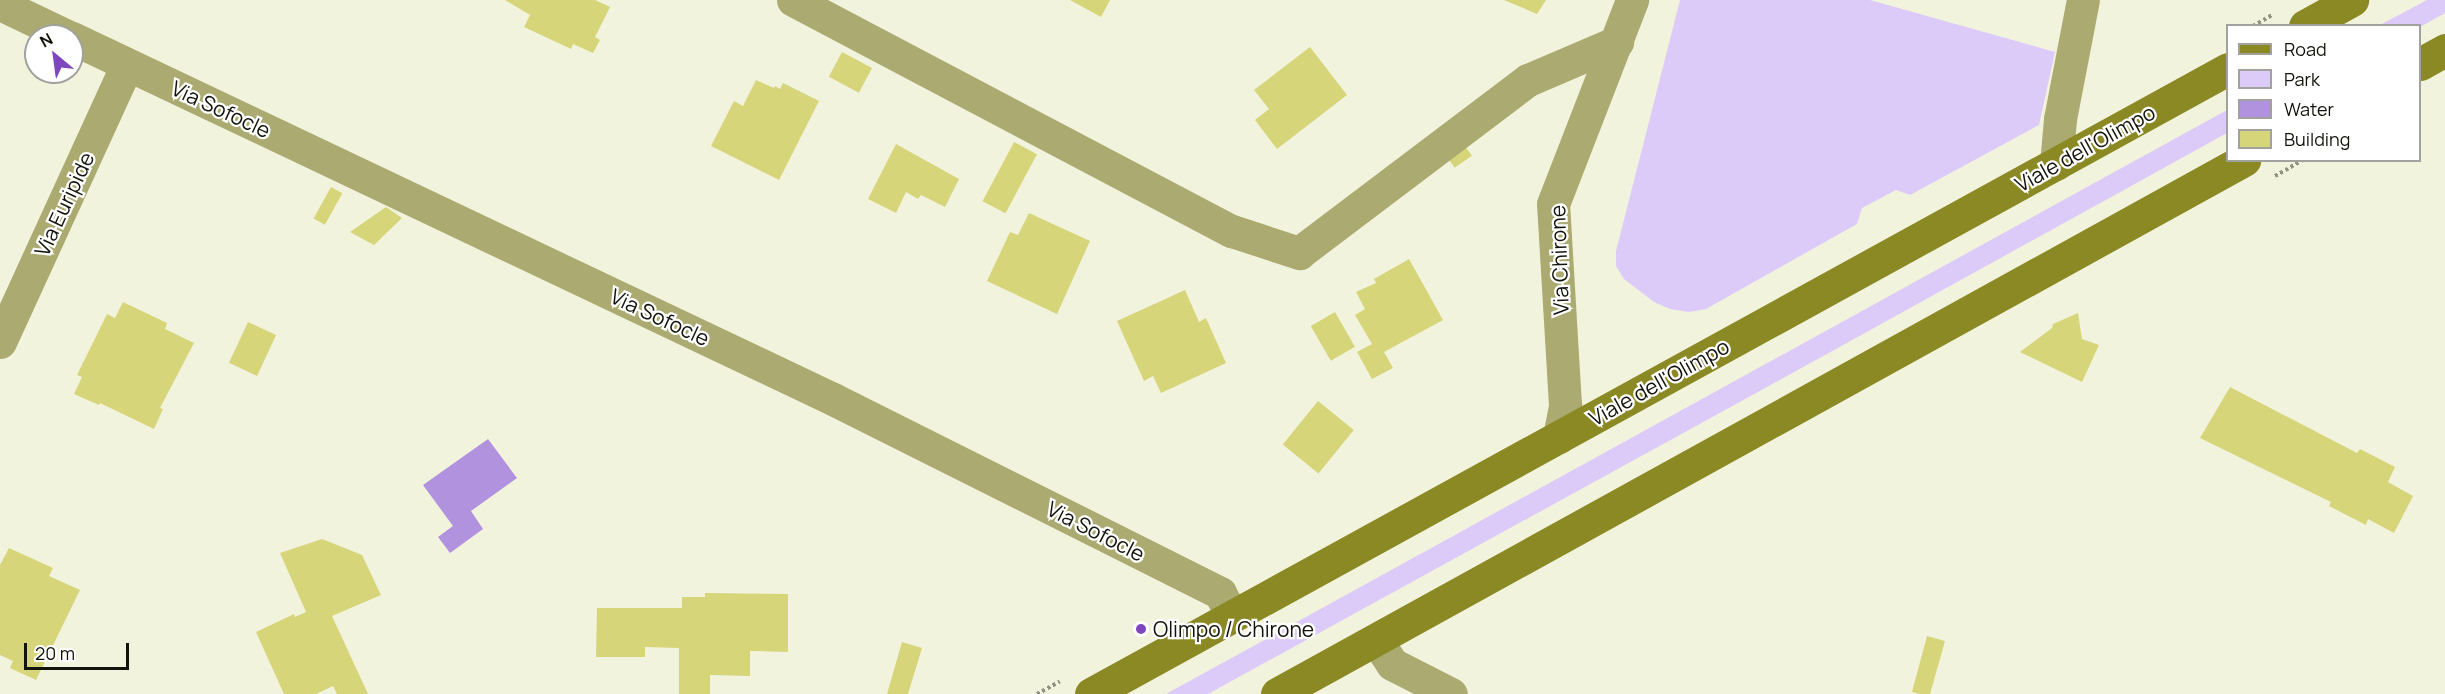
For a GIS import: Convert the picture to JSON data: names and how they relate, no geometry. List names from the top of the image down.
{
  "streets": {
    "street": [
      "Via Sofocle",
      "Viale dell'Olimpo",
      "Via Euripide",
      "Via Chirone"
    ]
  },
  "crossings": [
    ["Via Sofocle", "Viale dell'Olimpo"],
    ["Via Sofocle", "Via Euripide"],
    ["Viale dell'Olimpo", "Via Chirone"]
  ],
  "places": ["Olimpo / Chirone"],
  "legend": [
    "Road",
    "Park",
    "Water",
    "Building"
  ],
  "scale_bar": "20 m",
  "north": "top left"
}
